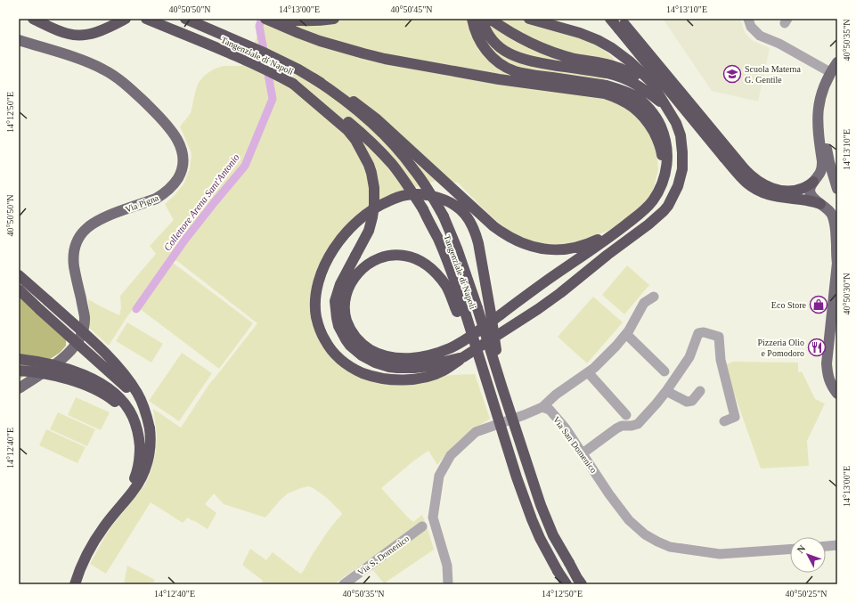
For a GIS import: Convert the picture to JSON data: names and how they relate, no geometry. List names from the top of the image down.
{
  "streets": {
    "highway": ["Tangenziale di Napoli"],
    "main road": ["Via Pigna"],
    "street": ["Via San Domenico", "Via S. Domenico"]
  },
  "water": ["Collettore Arena Sant'Antonio"],
  "places": {
    "school or university": ["Scuola Materna G. Gentile"],
    "shop": ["Eco Store"],
    "restaurant": ["Pizzeria Olio e Pomodoro"]
  },
  "north": "top left",
  "coordinates": [
    "40°50'50\"N",
    "14°13'00\"E",
    "40°50'45\"N",
    "14°13'10\"E",
    "40°50'35\"N",
    "14°12'50\"E",
    "40°50'30\"N",
    "14°12'40\"E",
    "40°50'25\"N"
  ]
}
